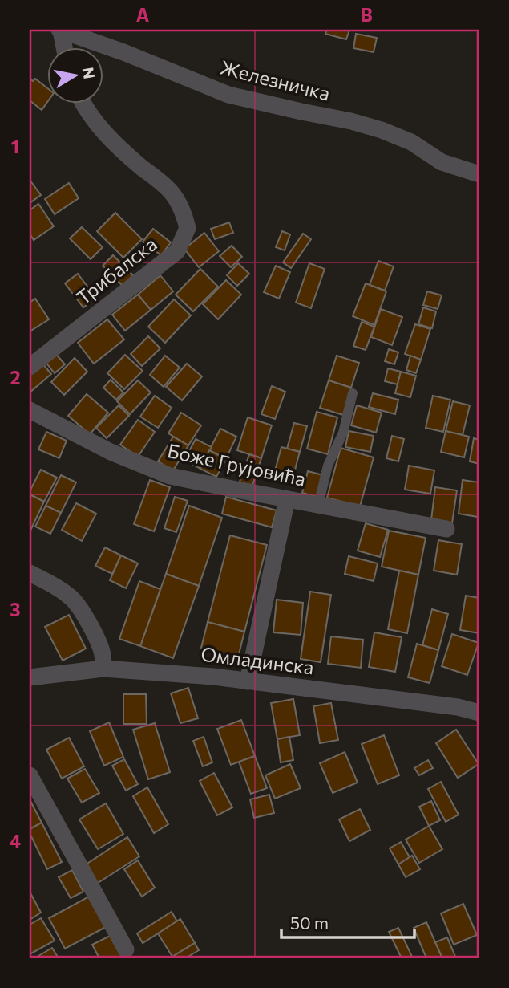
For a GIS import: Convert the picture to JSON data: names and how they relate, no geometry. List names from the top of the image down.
{
  "streets": {
    "street": [
      "Железничка",
      "Трибалска",
      "Боже Грујовића",
      "Омладинска"
    ]
  },
  "scale_bar": "50 m",
  "north": "right",
  "grid": {
    "columns": ["A", "B"],
    "rows": [
      "1",
      "2",
      "3",
      "4"
    ]
  }
}
